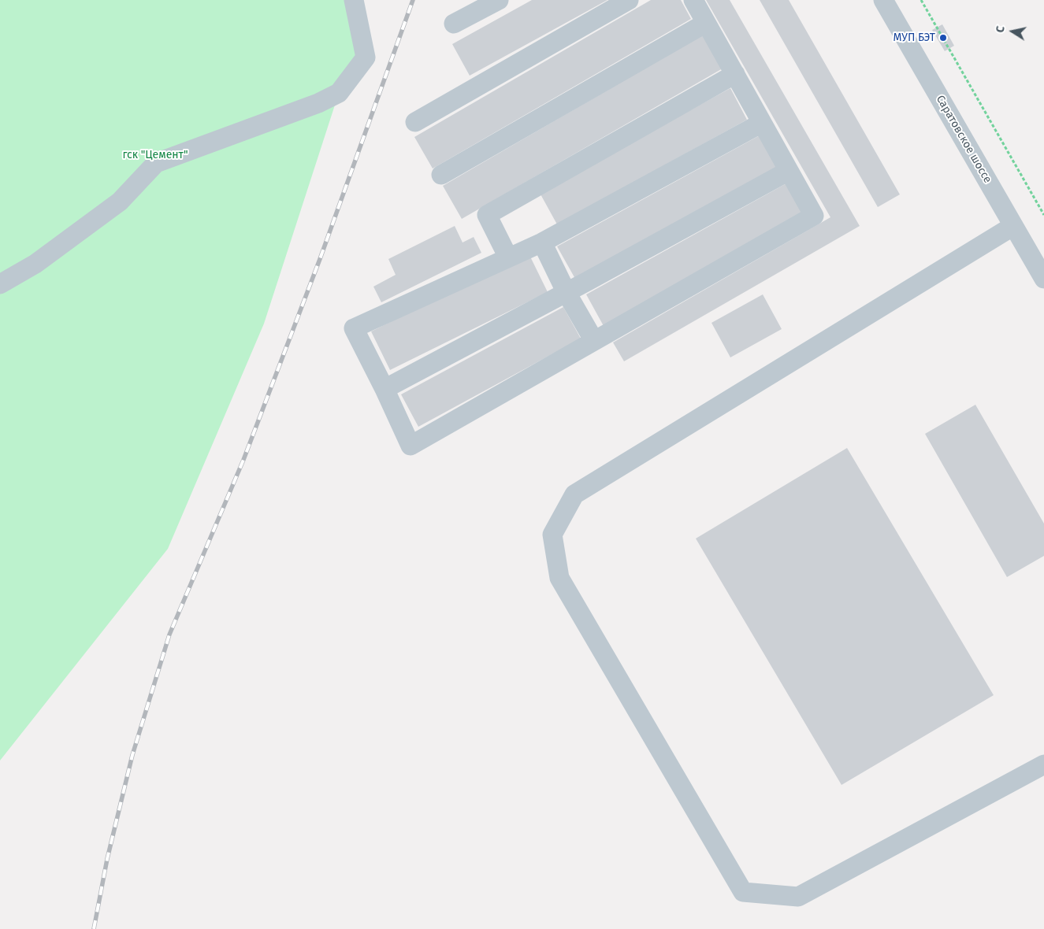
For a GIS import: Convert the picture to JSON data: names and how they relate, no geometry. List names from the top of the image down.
{
  "streets": {
    "street": ["Саратовское шоссе"]
  },
  "parks": ["гск \"Цемент\""],
  "places": ["МУП БЭТ"],
  "north": "left"
}
